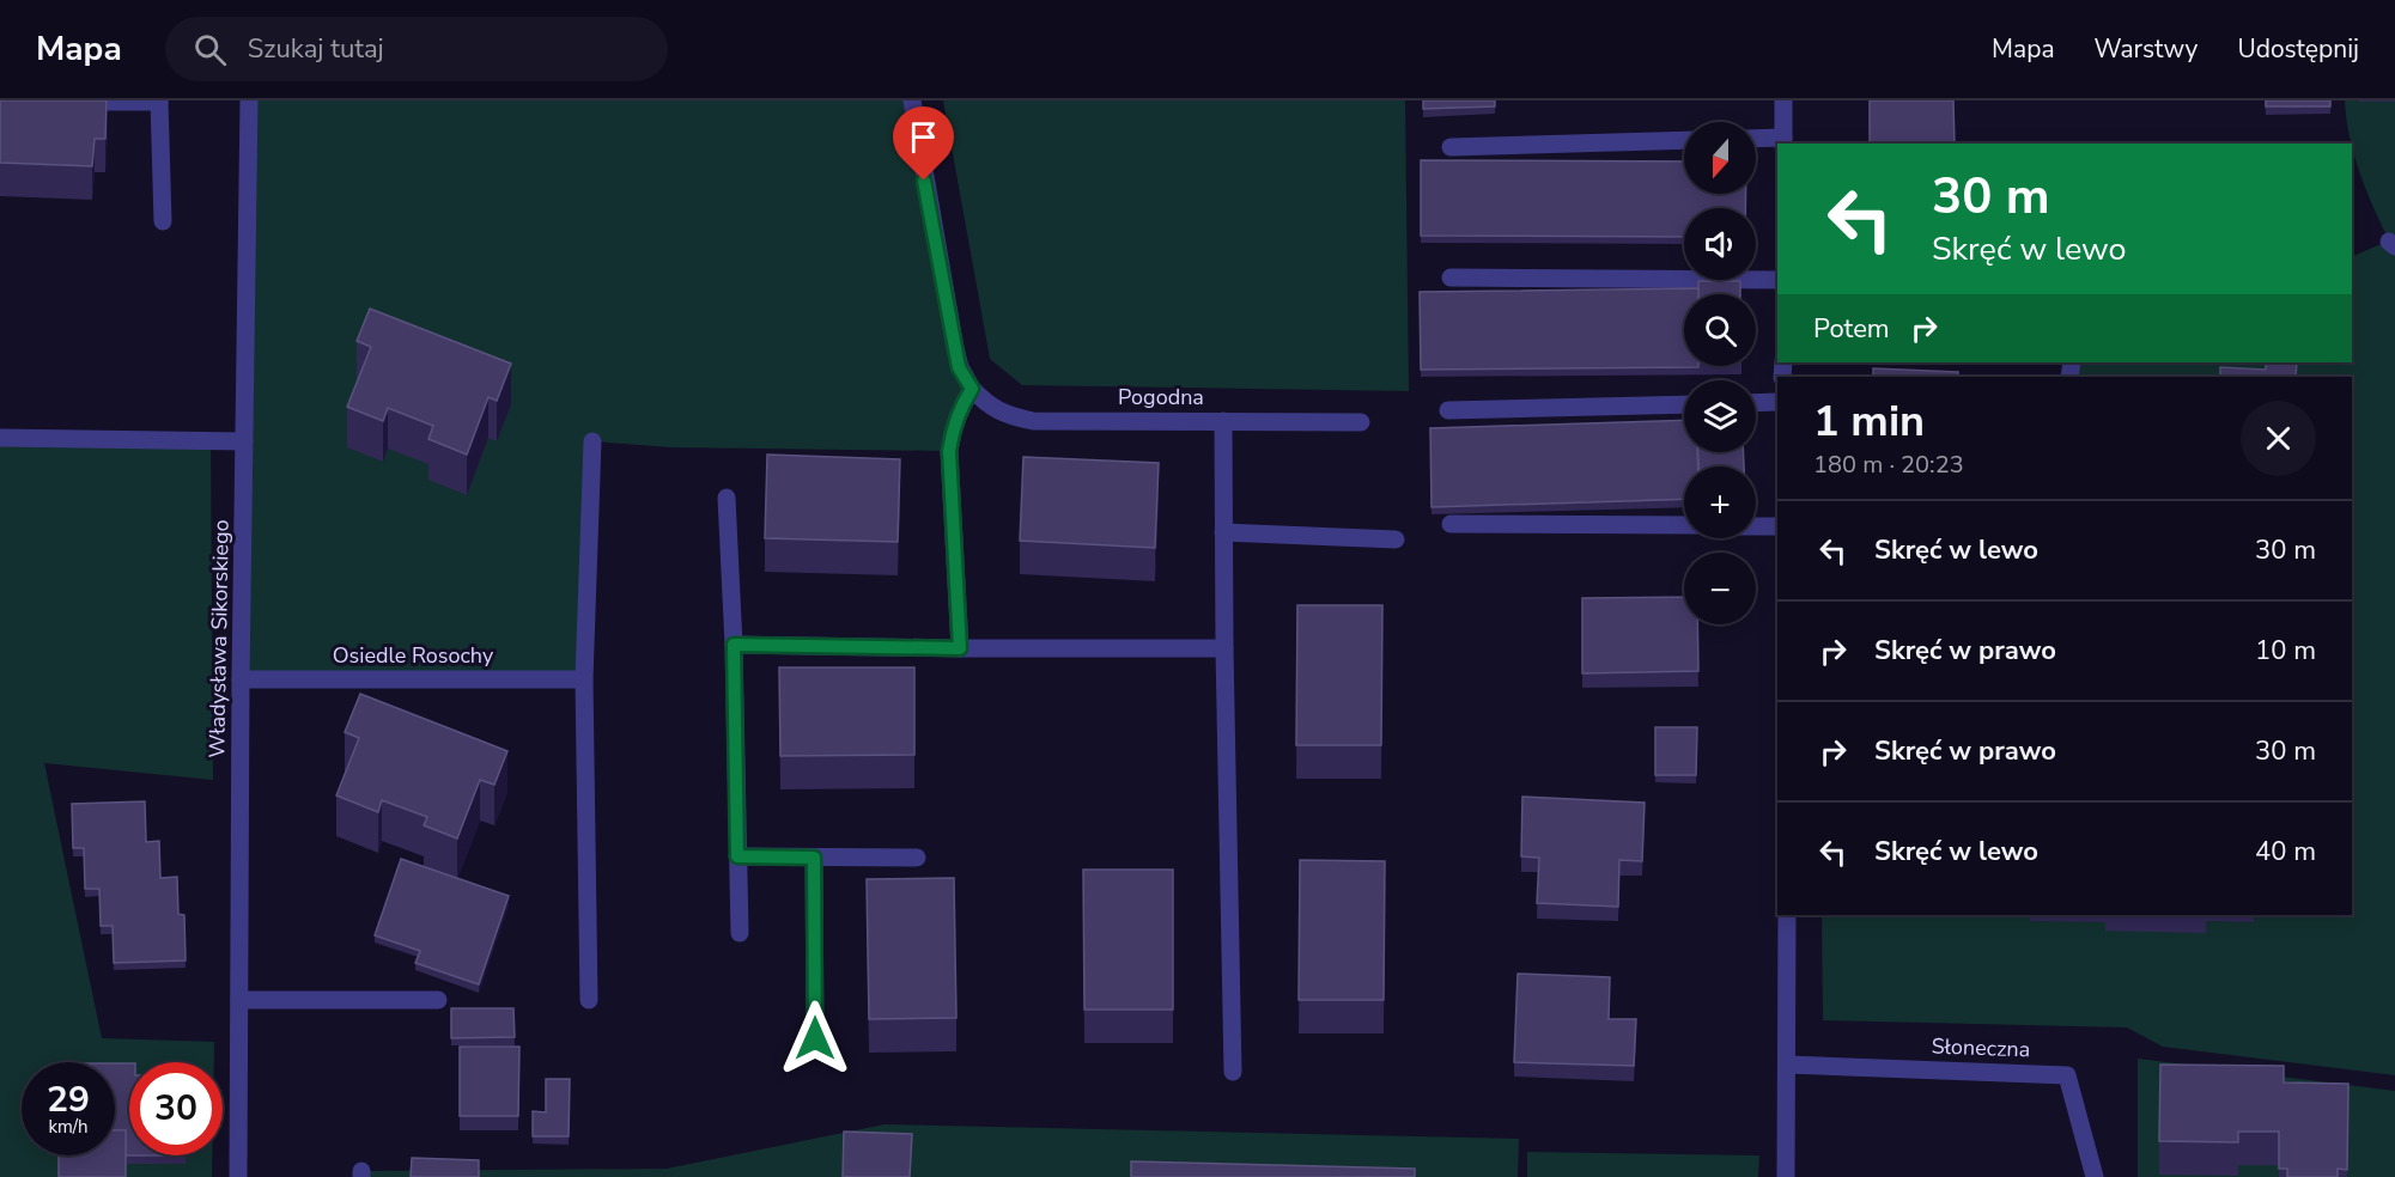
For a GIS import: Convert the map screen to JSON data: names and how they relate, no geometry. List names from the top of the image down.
{
  "streets": {
    "street": [
      "Pogodna",
      "Władysława Sikorskiego",
      "Osiedle Rosochy",
      "Słoneczna"
    ]
  },
  "crossings": [
    ["Władysława Sikorskiego", "Osiedle Rosochy"]
  ],
  "north": "bottom",
  "page": {
    "header": "Mapa",
    "search": "Szukaj tutaj",
    "nav": ["Mapa", "Warstwy", "Udostępnij"],
    "map_buttons": ["+", "−"],
    "turn": ["30 m", "Skręć w lewo"],
    "then": "Potem",
    "heading": ["1 min", "180 m · 20:23"],
    "list": [
      {
        "name": "Skręć w lewo",
        "value": "30 m"
      },
      {
        "name": "Skręć w prawo",
        "value": "10 m"
      },
      {
        "name": "Skręć w prawo",
        "value": "30 m"
      },
      {
        "name": "Skręć w lewo",
        "value": "40 m"
      }
    ],
    "speed": "29 km/h",
    "limit": "30"
  }
}
